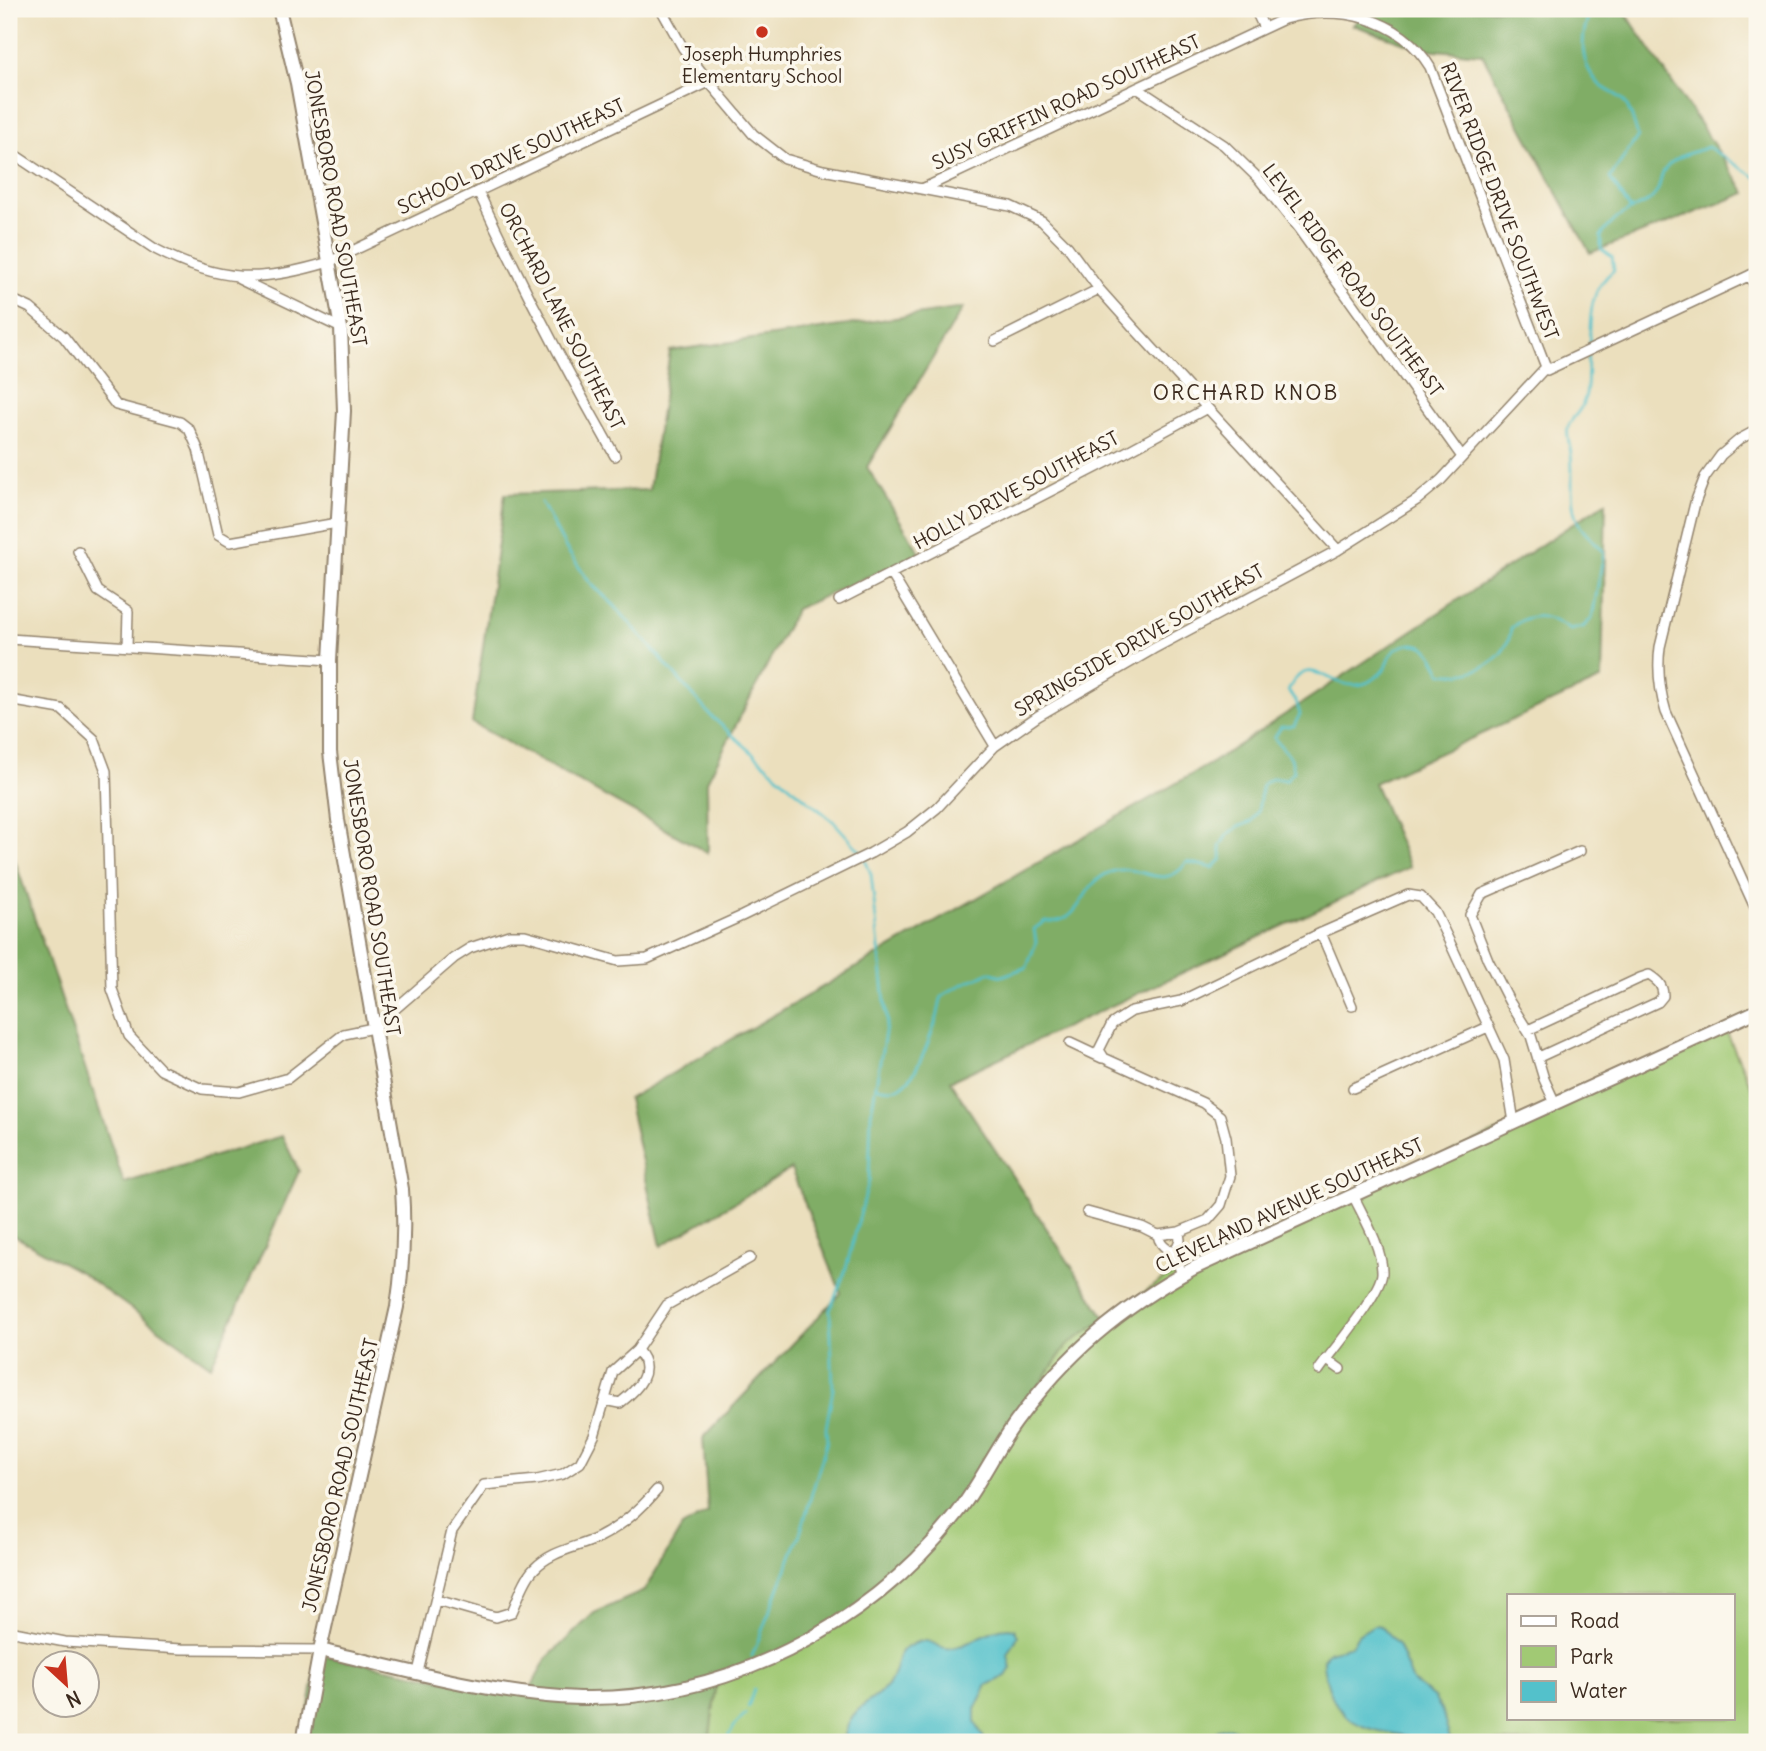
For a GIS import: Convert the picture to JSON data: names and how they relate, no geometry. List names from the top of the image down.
{
  "streets": {
    "main road": ["JONESBORO ROAD SOUTHEAST", "CLEVELAND AVENUE SOUTHEAST"],
    "street": [
      "SUSY GRIFFIN ROAD SOUTHEAST",
      "SCHOOL DRIVE SOUTHEAST",
      "RIVER RIDGE DRIVE SOUTHWEST",
      "LEVEL RIDGE ROAD SOUTHEAST",
      "ORCHARD LANE SOUTHEAST",
      "HOLLY DRIVE SOUTHEAST",
      "SPRINGSIDE DRIVE SOUTHEAST"
    ]
  },
  "crossings": [
    ["SUSY GRIFFIN ROAD SOUTHEAST", "RIVER RIDGE DRIVE SOUTHWEST"],
    ["SUSY GRIFFIN ROAD SOUTHEAST", "LEVEL RIDGE ROAD SOUTHEAST"],
    ["SCHOOL DRIVE SOUTHEAST", "JONESBORO ROAD SOUTHEAST"],
    ["SCHOOL DRIVE SOUTHEAST", "ORCHARD LANE SOUTHEAST"],
    ["RIVER RIDGE DRIVE SOUTHWEST", "SPRINGSIDE DRIVE SOUTHEAST"],
    ["JONESBORO ROAD SOUTHEAST", "SPRINGSIDE DRIVE SOUTHEAST"],
    ["JONESBORO ROAD SOUTHEAST", "CLEVELAND AVENUE SOUTHEAST"],
    ["LEVEL RIDGE ROAD SOUTHEAST", "SPRINGSIDE DRIVE SOUTHEAST"]
  ],
  "districts": ["ORCHARD KNOB"],
  "places": ["Joseph Humphries Elementary School"],
  "legend": ["Road", "Park", "Water"],
  "north": "bottom right"
}
